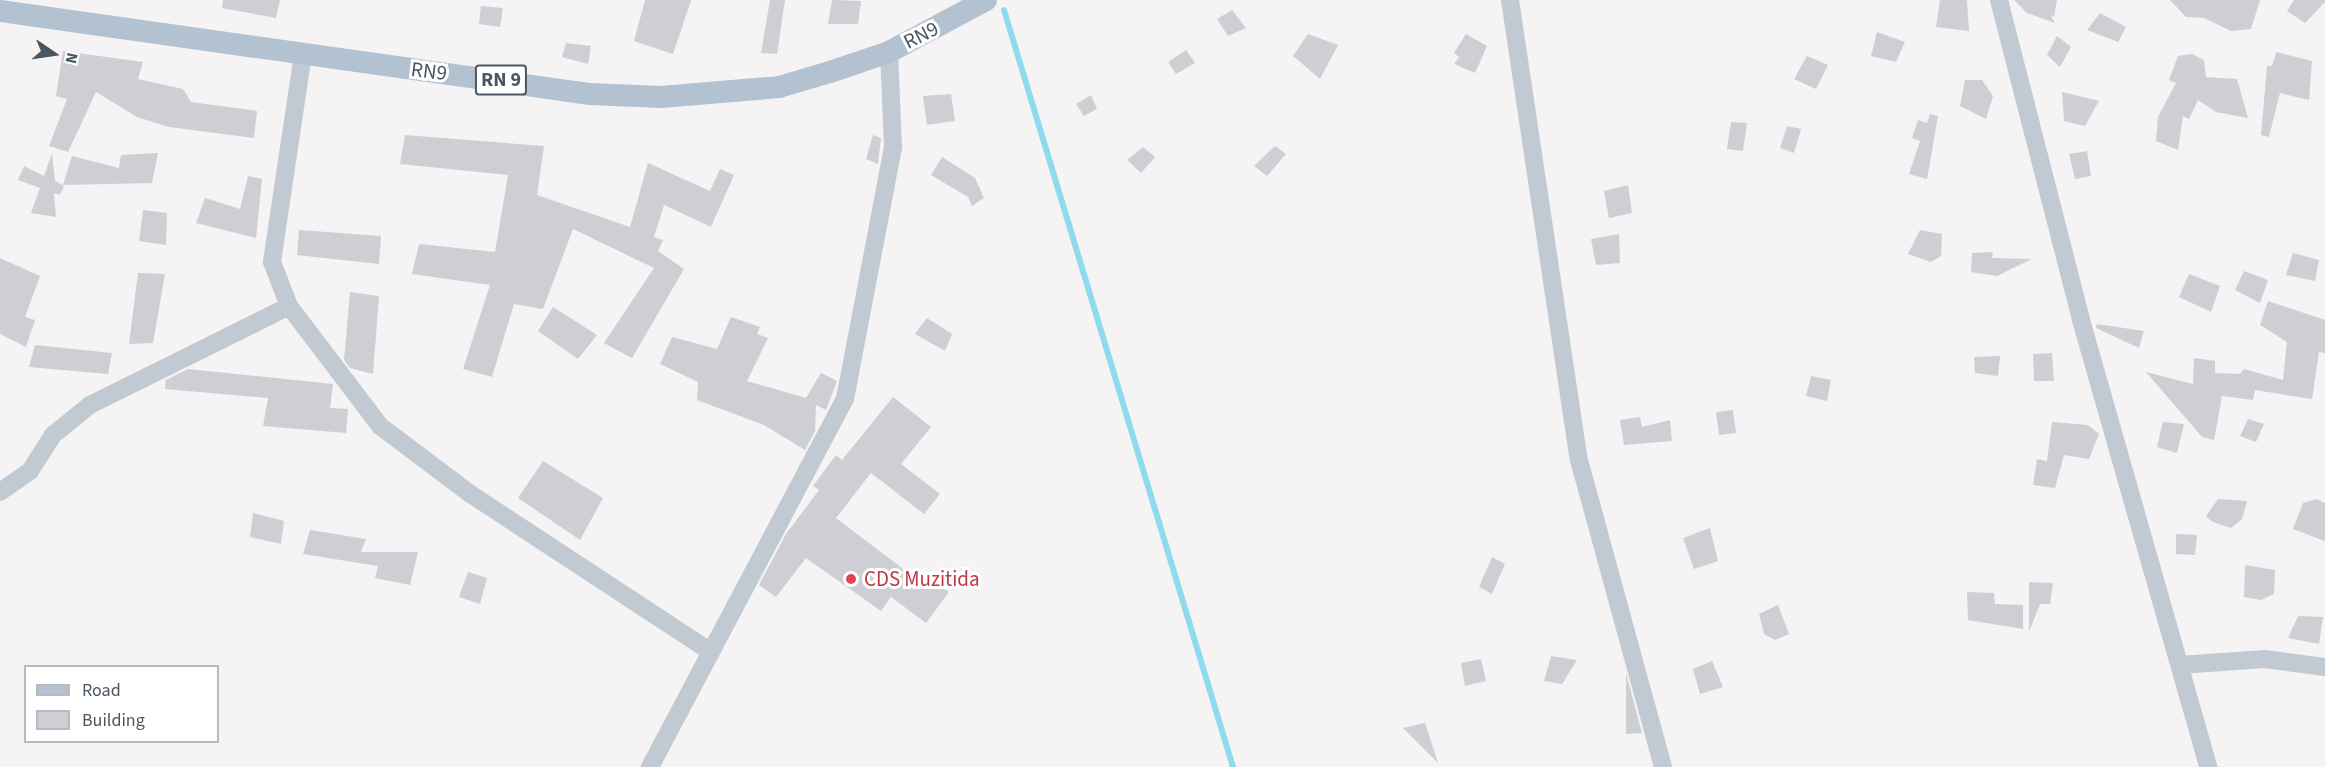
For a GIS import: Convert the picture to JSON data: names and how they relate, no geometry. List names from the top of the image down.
{
  "streets": {
    "main road": ["RN9", "RN 9"]
  },
  "places": ["CDS Muzitida"],
  "legend": ["Road", "Building"],
  "north": "right"
}
